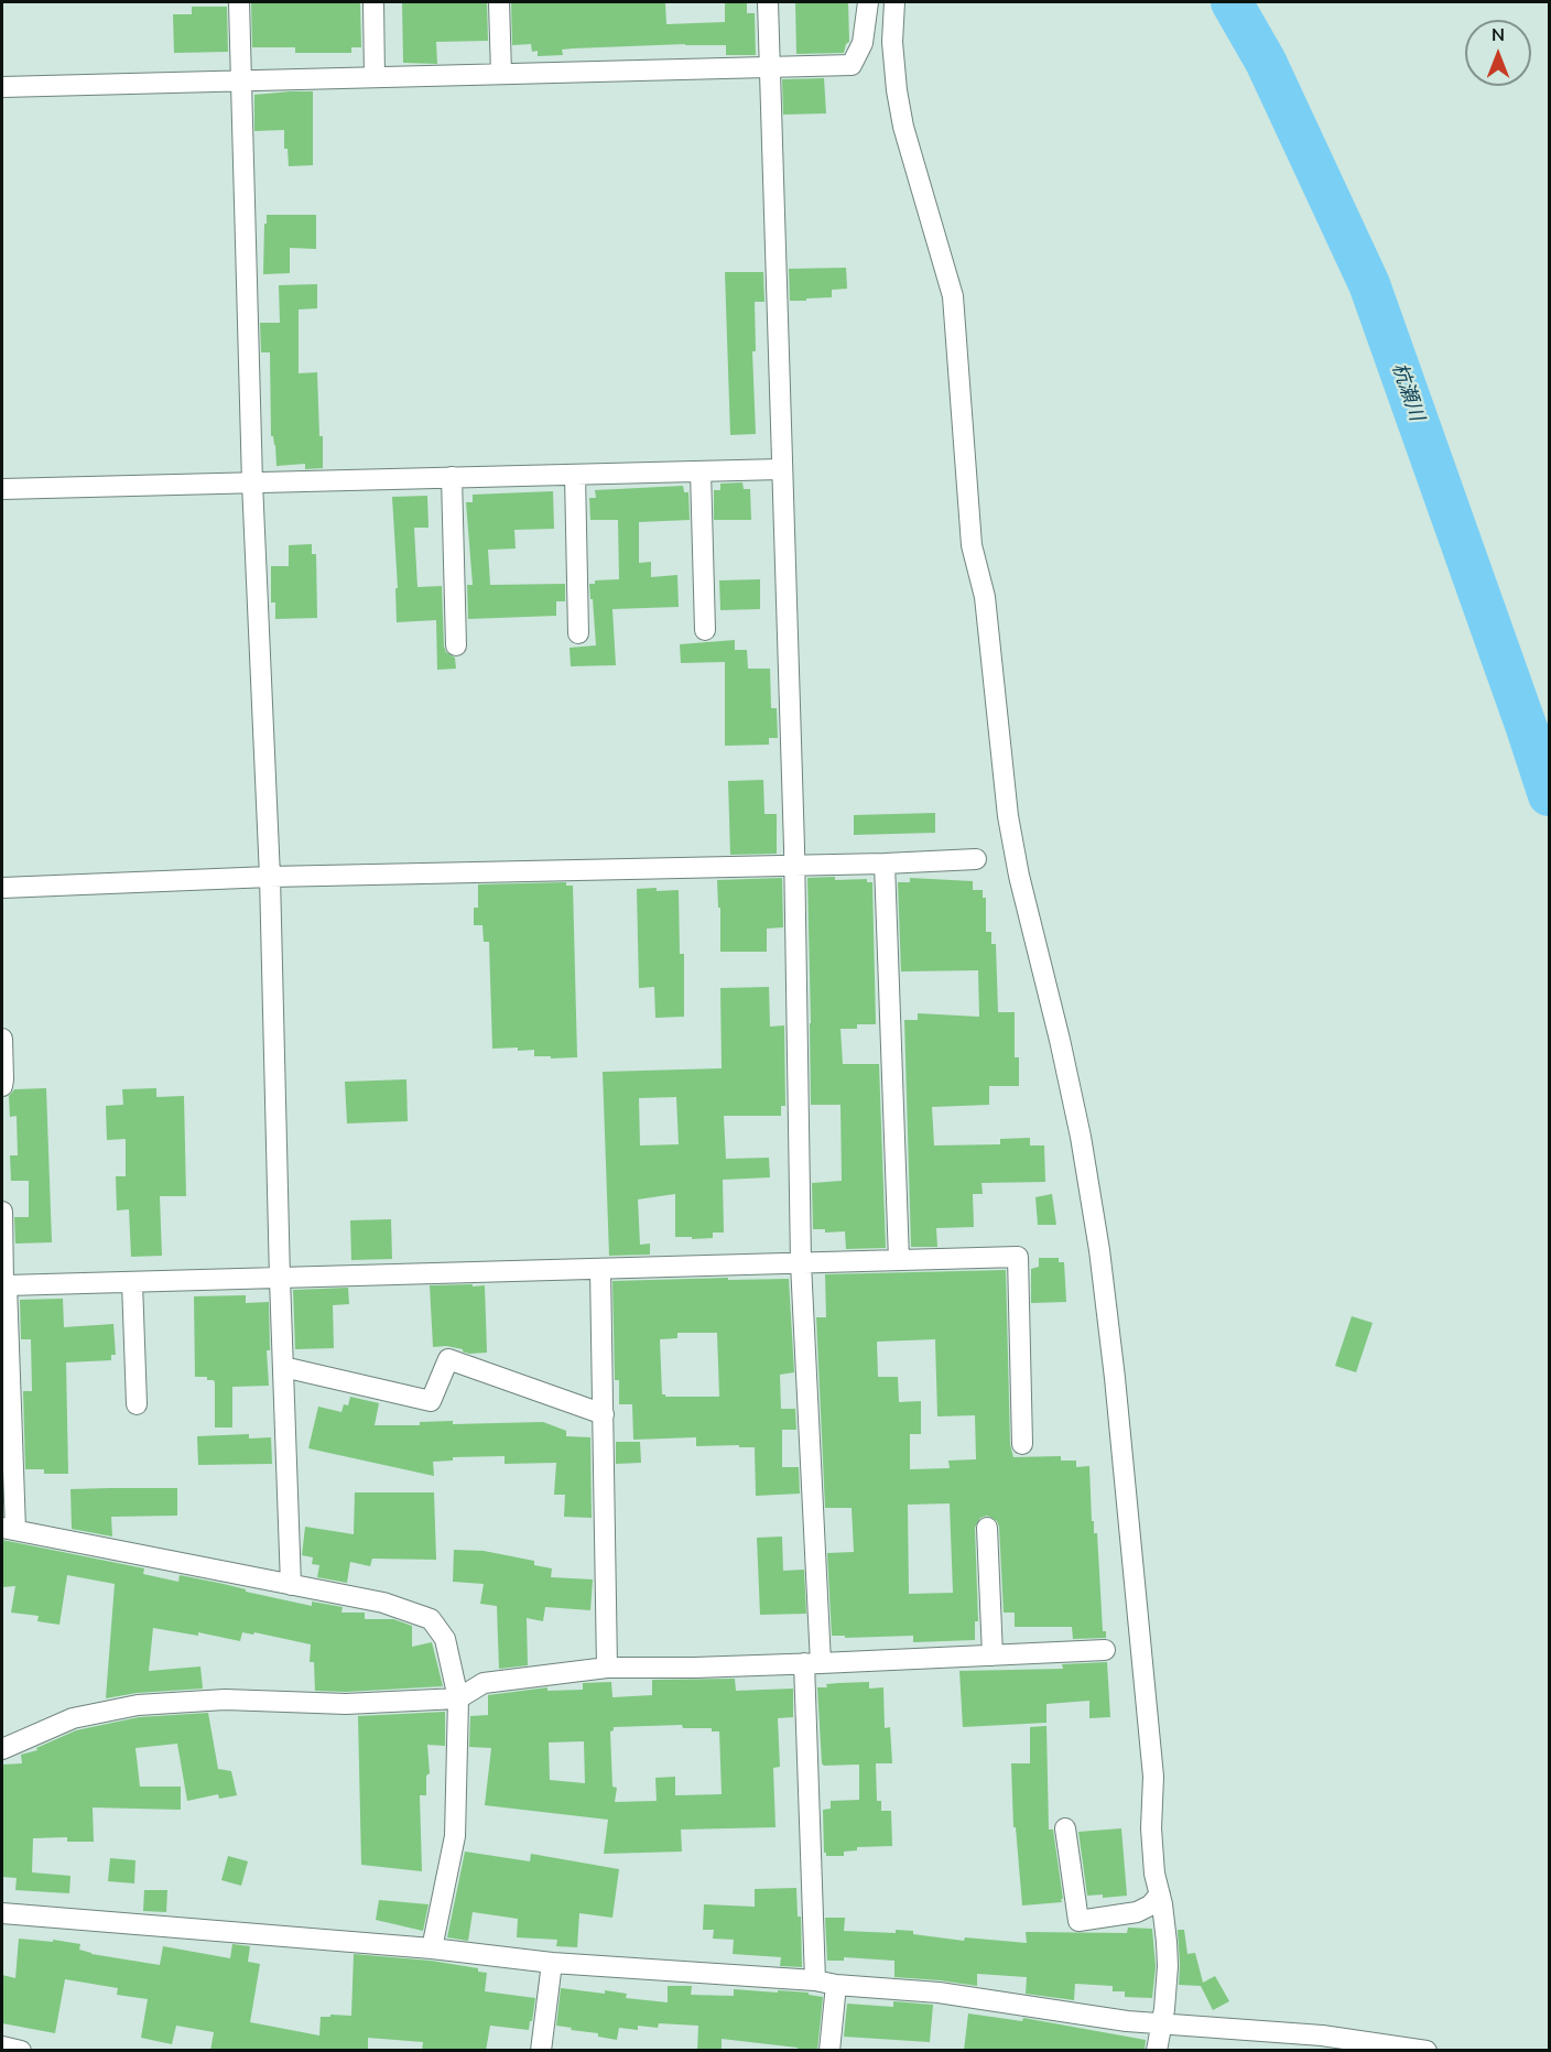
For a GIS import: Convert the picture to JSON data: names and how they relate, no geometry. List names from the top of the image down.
{
  "water": ["杭瀬川"],
  "north": "top"
}
